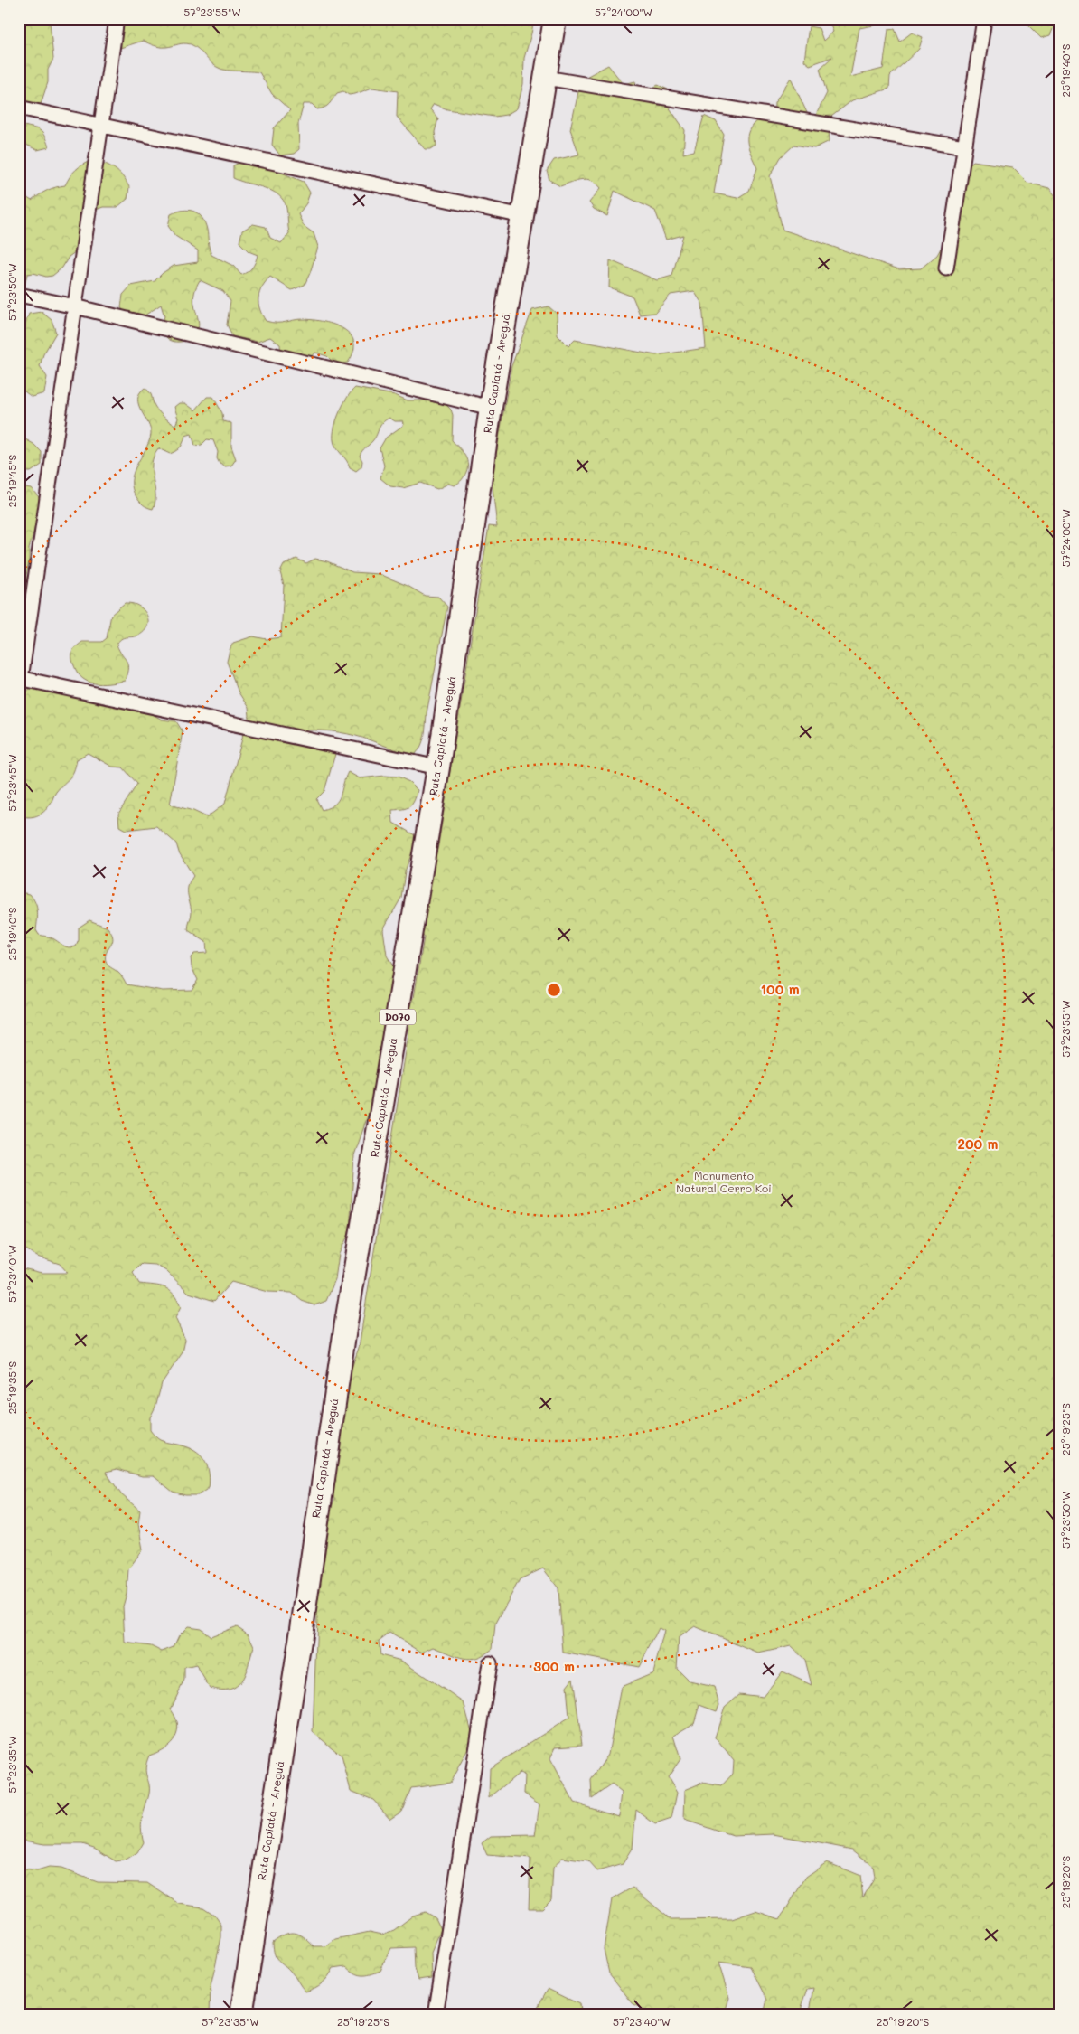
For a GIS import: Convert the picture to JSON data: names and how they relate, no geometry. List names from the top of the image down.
{
  "streets": {
    "main road": ["Ruta Capiatá - Areguá", "D070"]
  },
  "parks": ["Monumento Natural Cerro Koi"],
  "coordinates": [
    "57°23'55\"W",
    "57°24'00\"W",
    "25°19'40\"S",
    "57°23'50\"W",
    "25°19'45\"S",
    "57°23'45\"W",
    "57°23'40\"W",
    "25°19'35\"S",
    "25°19'25\"S",
    "57°23'35\"W",
    "25°19'20\"S"
  ],
  "rings": ["100 m", "200 m", "300 m"]
}
